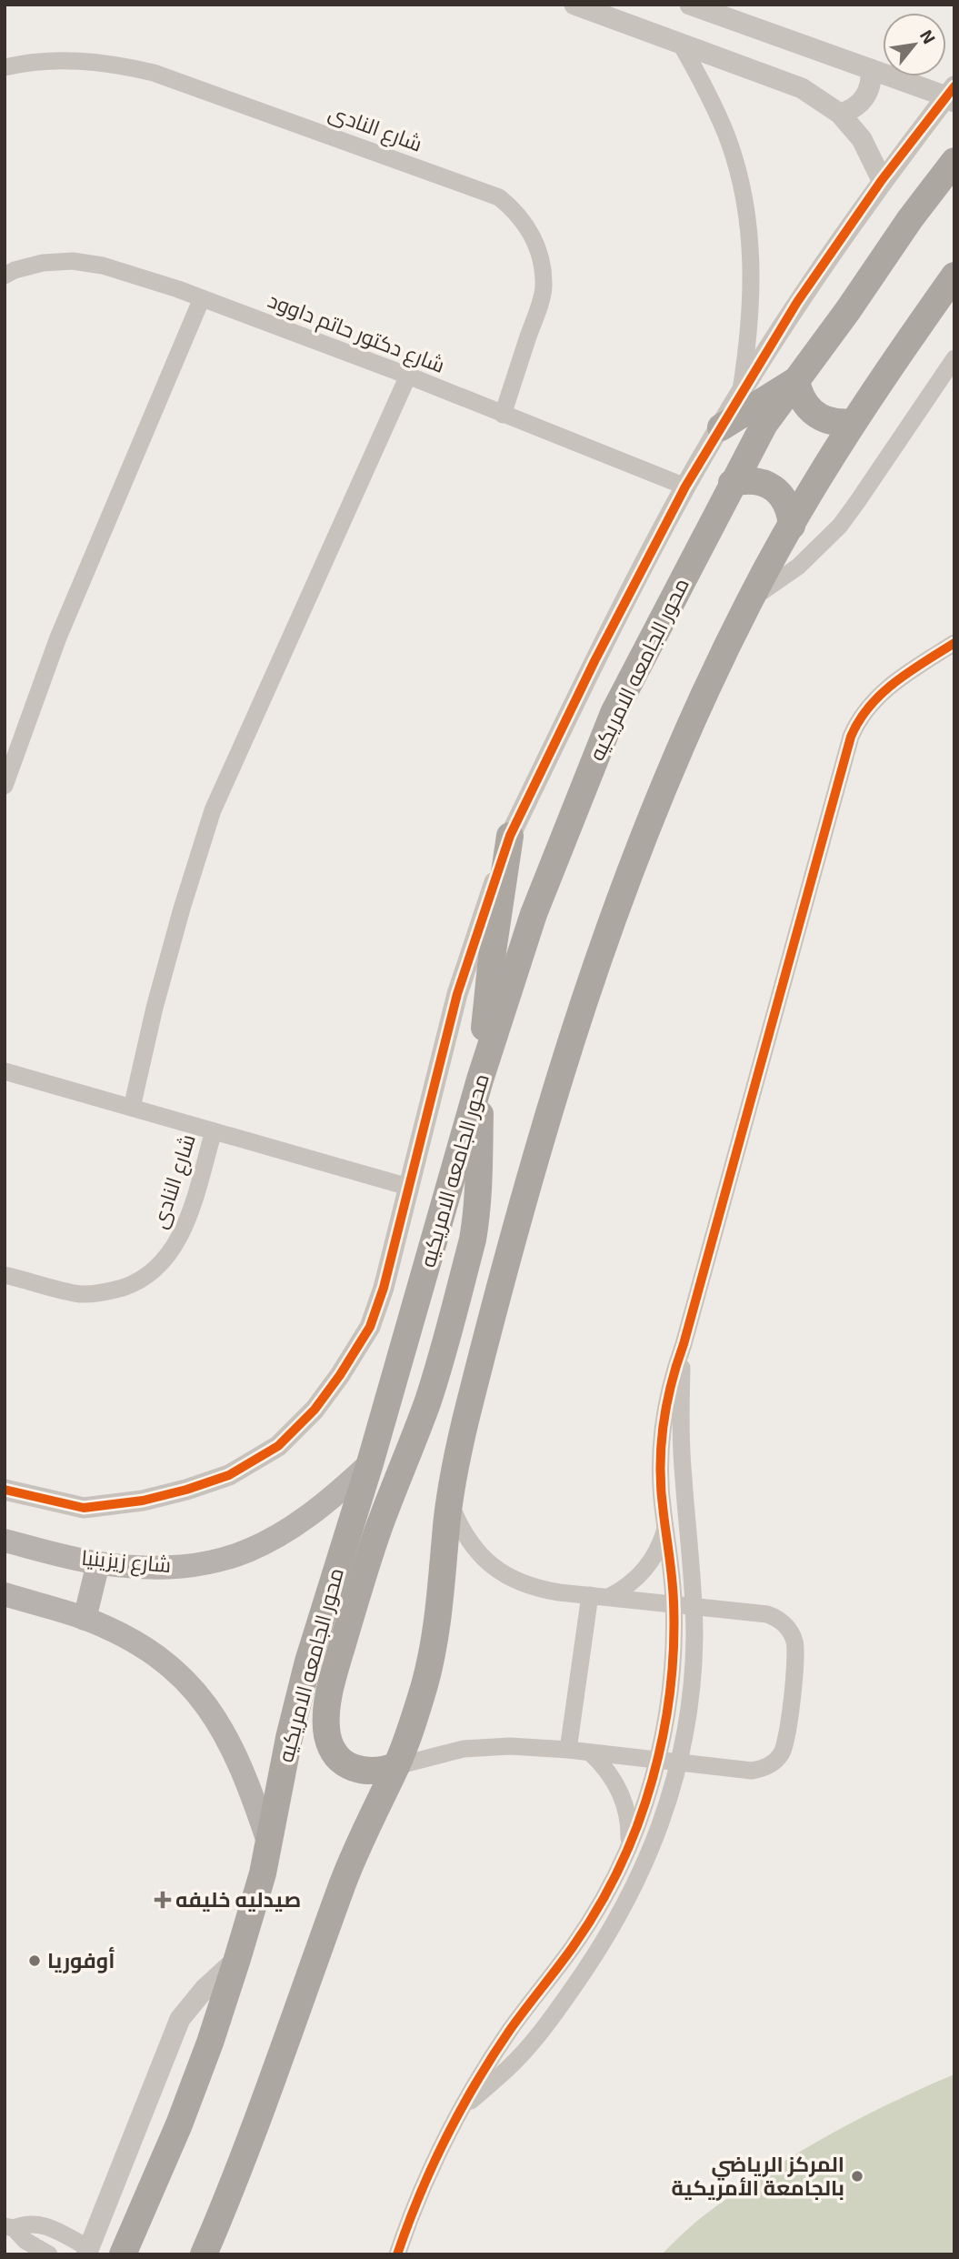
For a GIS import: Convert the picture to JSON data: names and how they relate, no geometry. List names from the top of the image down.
{
  "streets": {
    "main road": ["محور الجامعه الامريكيه", "شارع زيزينيا"],
    "street": ["شارع النادى", "شارع دكتور حاتم داوود"]
  },
  "crossings": [
    ["شارع النادى", "شارع دكتور حاتم داوود"],
    ["محور الجامعه الامريكيه", "شارع زيزينيا"]
  ],
  "places": {
    "health": ["صيدليه خليفه"],
    "other": ["أوفوريا", "المركز الرياضي بالجامعة الأمريكية"]
  },
  "north": "top right"
}
